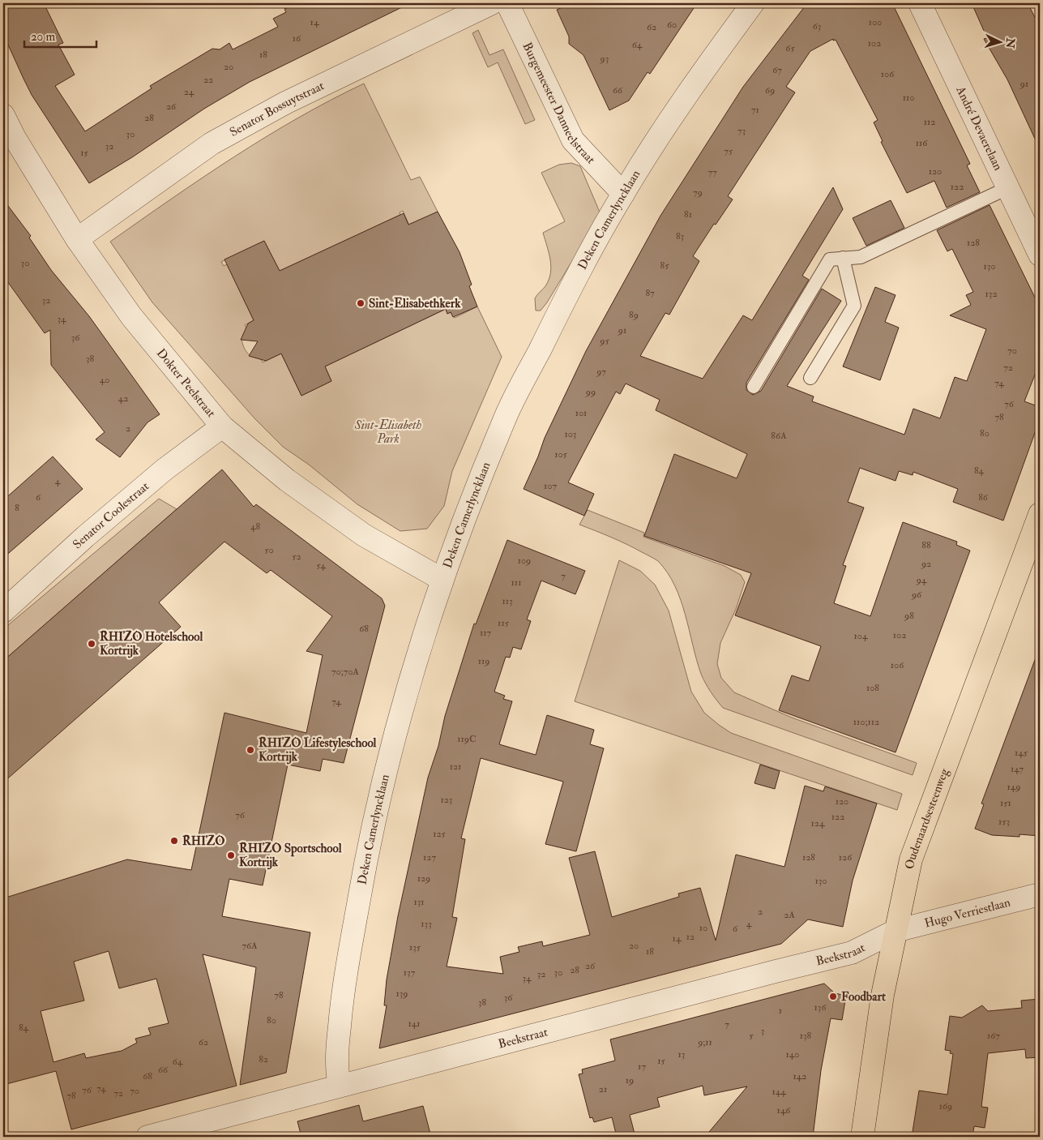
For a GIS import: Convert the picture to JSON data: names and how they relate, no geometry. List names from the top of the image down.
{
  "streets": {
    "main road": ["Oudenaardsesteenweg"],
    "street": [
      "Burgemeester Danneelstraat",
      "Senator Bossuytstraat",
      "André Devaerelaan",
      "Deken Camerlyncklaan",
      "Dokter Peelstraat",
      "Senator Coolestraat",
      "Hugo Verriestlaan",
      "Beekstraat"
    ]
  },
  "crossings": [
    ["Burgemeester Danneelstraat", "Deken Camerlyncklaan"],
    ["Senator Bossuytstraat", "Dokter Peelstraat"],
    ["Deken Camerlyncklaan", "Dokter Peelstraat"],
    ["Deken Camerlyncklaan", "Beekstraat"],
    ["Dokter Peelstraat", "Senator Coolestraat"],
    ["Oudenaardsesteenweg", "Hugo Verriestlaan"],
    ["Oudenaardsesteenweg", "Beekstraat"],
    ["Hugo Verriestlaan", "Beekstraat"]
  ],
  "parks": ["Sint-Elisabeth Park"],
  "places": [
    "Sint-Elisabethkerk",
    "RHIZO Hotelschool Kortrijk",
    "RHIZO Lifestyleschool Kortrijk",
    "RHIZO",
    "RHIZO Sportschool Kortrijk",
    "Foodbart"
  ],
  "house_numbers": [
    "14",
    "100",
    "60",
    "63",
    "62",
    "16",
    "102",
    "64",
    "65",
    "18",
    "93",
    "20",
    "67",
    "106",
    "22",
    "91",
    "66",
    "69",
    "24",
    "110",
    "26",
    "71",
    "28",
    "112",
    "73",
    "30",
    "116",
    "32",
    "75",
    "15",
    "120",
    "77",
    "122",
    "79",
    "81",
    "83",
    "128",
    "30",
    "85",
    "130",
    "87",
    "132",
    "32",
    "89",
    "34",
    "91",
    "36",
    "95",
    "70",
    "38",
    "72",
    "97",
    "40",
    "74",
    "99",
    "42",
    "76",
    "101",
    "78",
    "2",
    "80",
    "103",
    "86A",
    "105",
    "84",
    "4",
    "107",
    "6",
    "86",
    "8",
    "48",
    "88",
    "50",
    "52",
    "109",
    "92",
    "54",
    "7",
    "94",
    "111",
    "96",
    "113",
    "98",
    "115",
    "68",
    "117",
    "102",
    "104",
    "119",
    "106",
    "70;70A",
    "108",
    "74",
    "110;112",
    "119C",
    "145",
    "121",
    "147",
    "149",
    "123",
    "120",
    "151",
    "76",
    "122",
    "153",
    "124",
    "125",
    "127",
    "128",
    "126",
    "129",
    "130",
    "131",
    "2",
    "2A",
    "133",
    "4",
    "10",
    "6",
    "12",
    "14",
    "76A",
    "20",
    "135",
    "18",
    "26",
    "28",
    "137",
    "30",
    "32",
    "34",
    "139",
    "78",
    "36",
    "38",
    "136",
    "1",
    "80",
    "141",
    "7",
    "84",
    "3",
    "5",
    "138",
    "167",
    "62",
    "9;11",
    "13",
    "140",
    "82",
    "15",
    "64",
    "17",
    "66",
    "68",
    "142",
    "19",
    "74",
    "21",
    "76",
    "70",
    "144",
    "72",
    "78",
    "169",
    "146"
  ],
  "scale_bar": "20 m",
  "north": "right"
}
